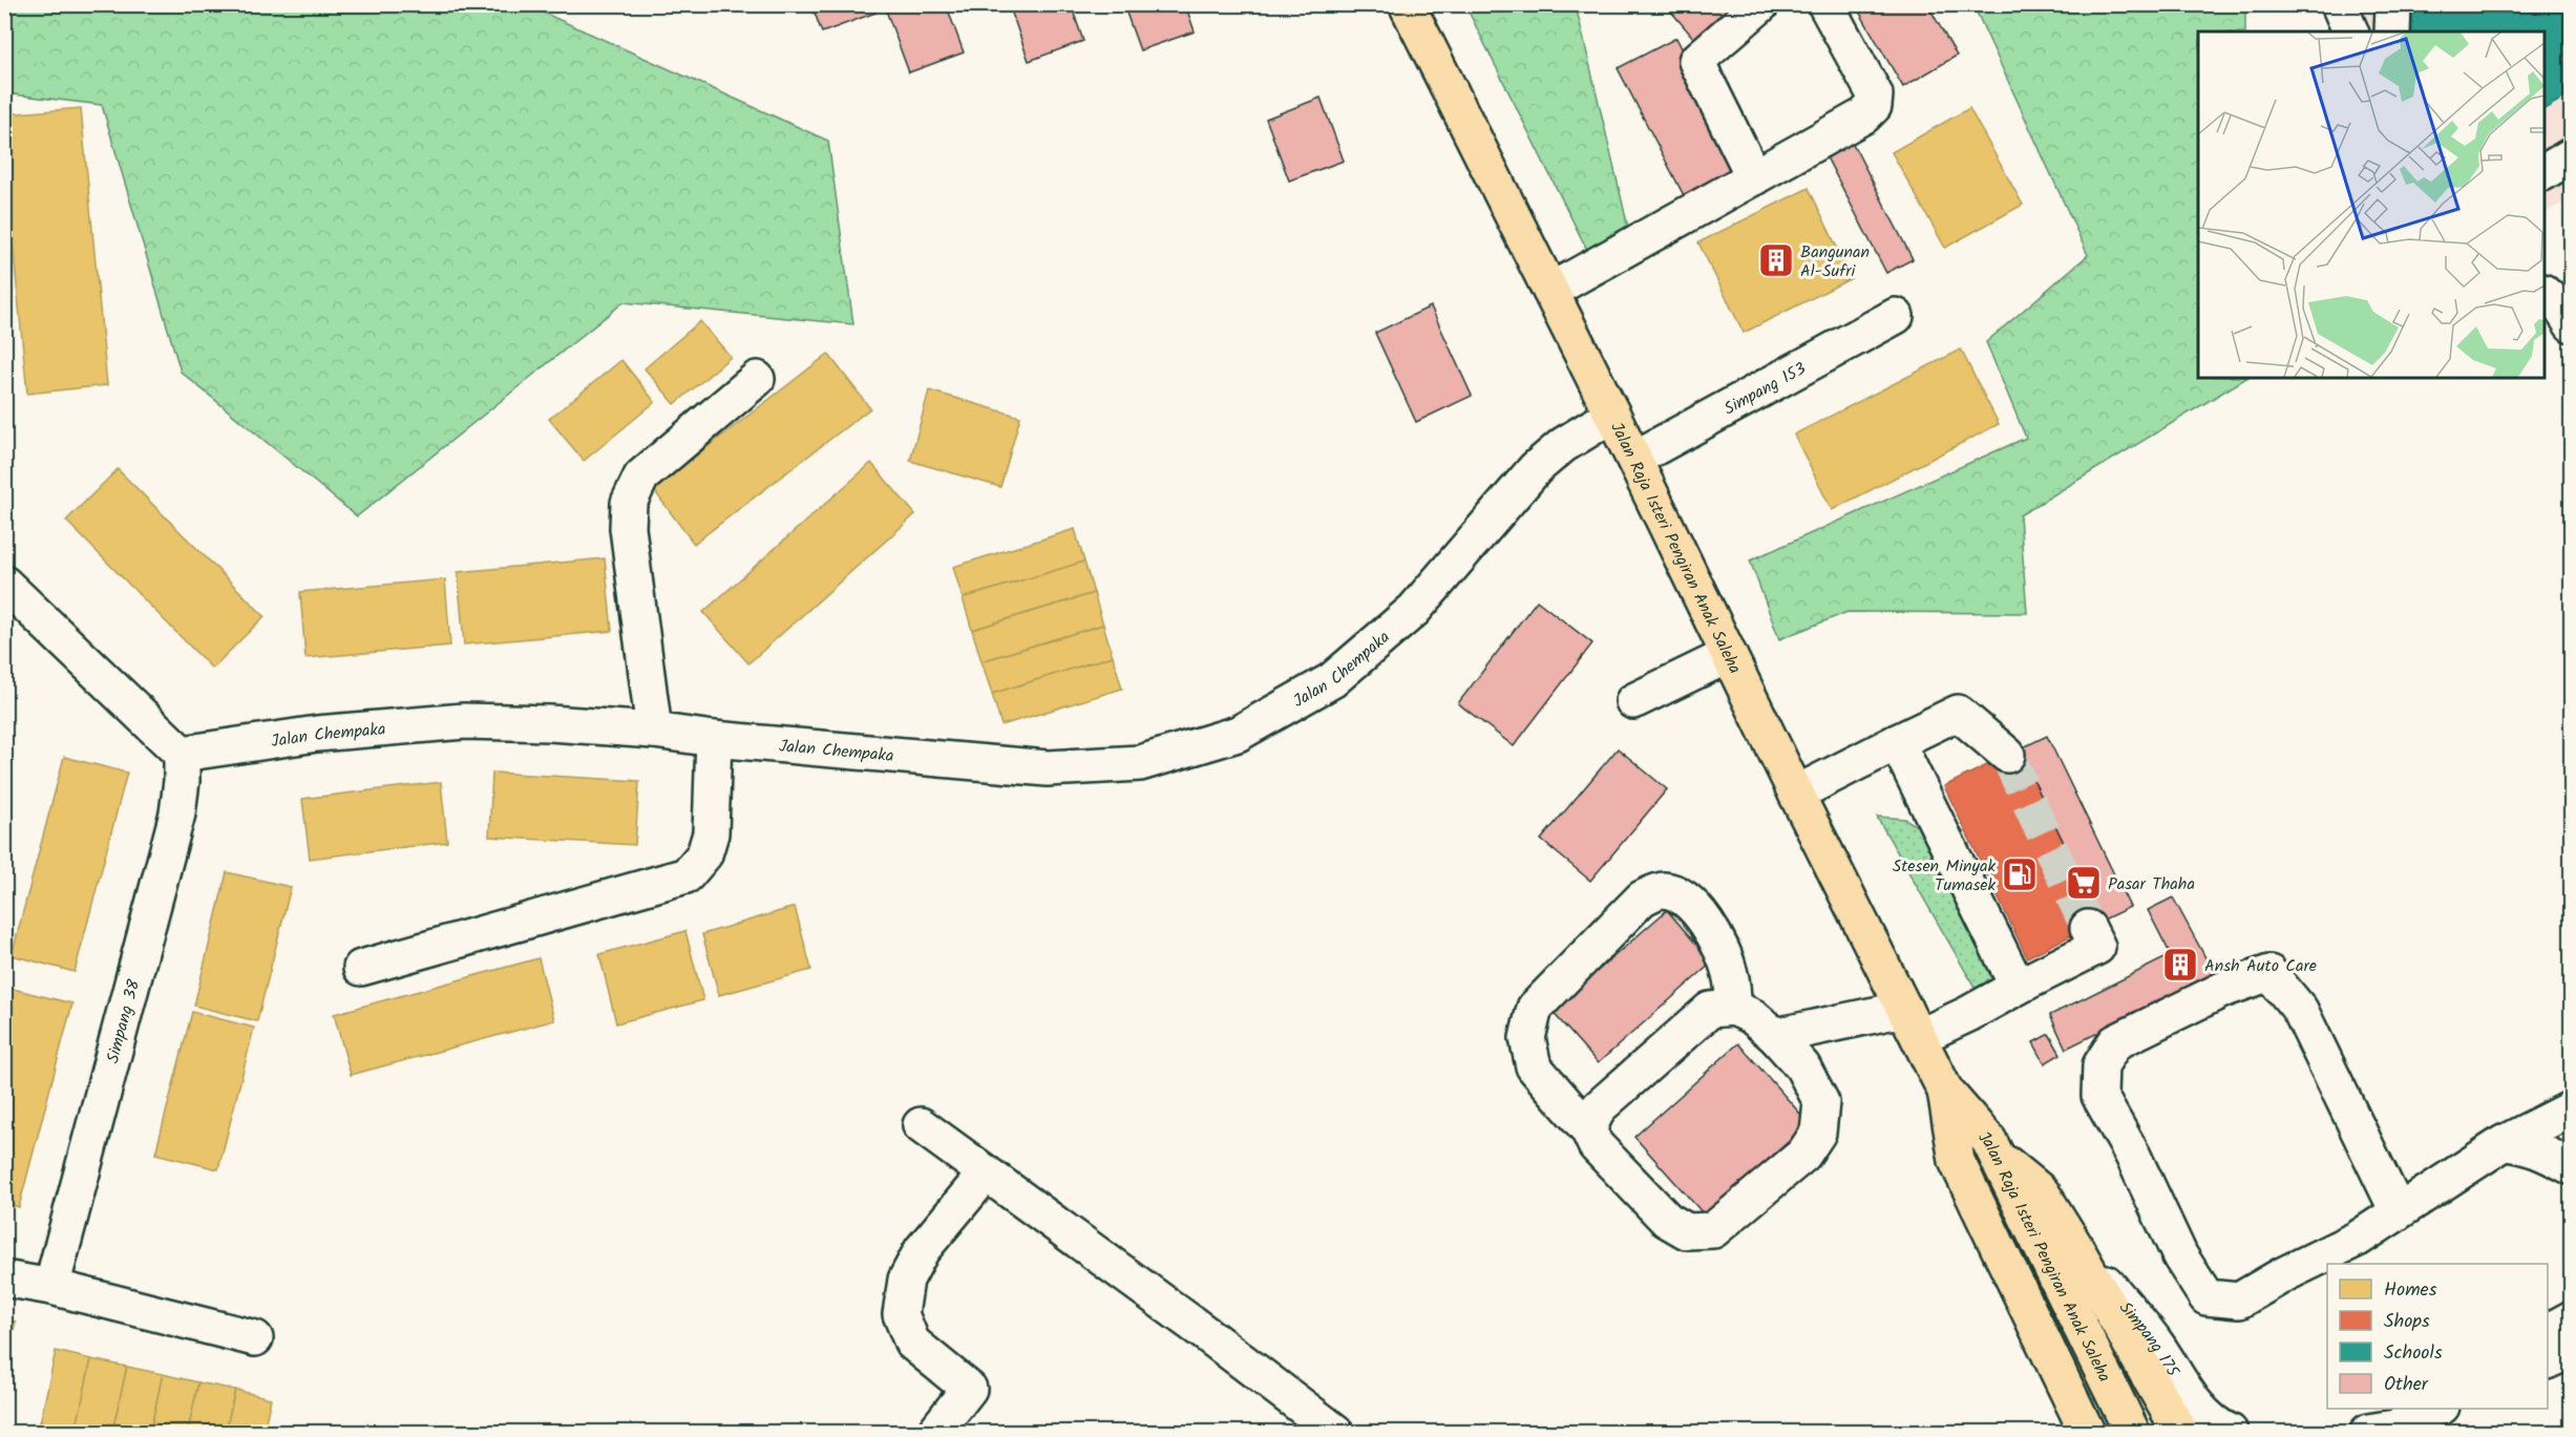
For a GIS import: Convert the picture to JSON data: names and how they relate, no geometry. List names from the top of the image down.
{
  "streets": {
    "main road": ["Jalan Raja Isteri Pengiran Anak Saleha"],
    "street": [
      "Simpang 153",
      "Jalan Chempaka",
      "Simpang 38",
      "Simpang 175"
    ]
  },
  "crossings": [
    ["Simpang 153", "Jalan Raja Isteri Pengiran Anak Saleha"],
    ["Jalan Raja Isteri Pengiran Anak Saleha", "Jalan Chempaka"],
    ["Jalan Chempaka", "Simpang 38"]
  ],
  "places": {
    "building": ["Bangunan Al-Sufri", "Ansh Auto Care"],
    "fuel station": ["Stesen Minyak Tumasek"],
    "supermarket": ["Pasar Thaha"]
  },
  "legend": [
    "Homes",
    "Shops",
    "Schools",
    "Other"
  ]
}
